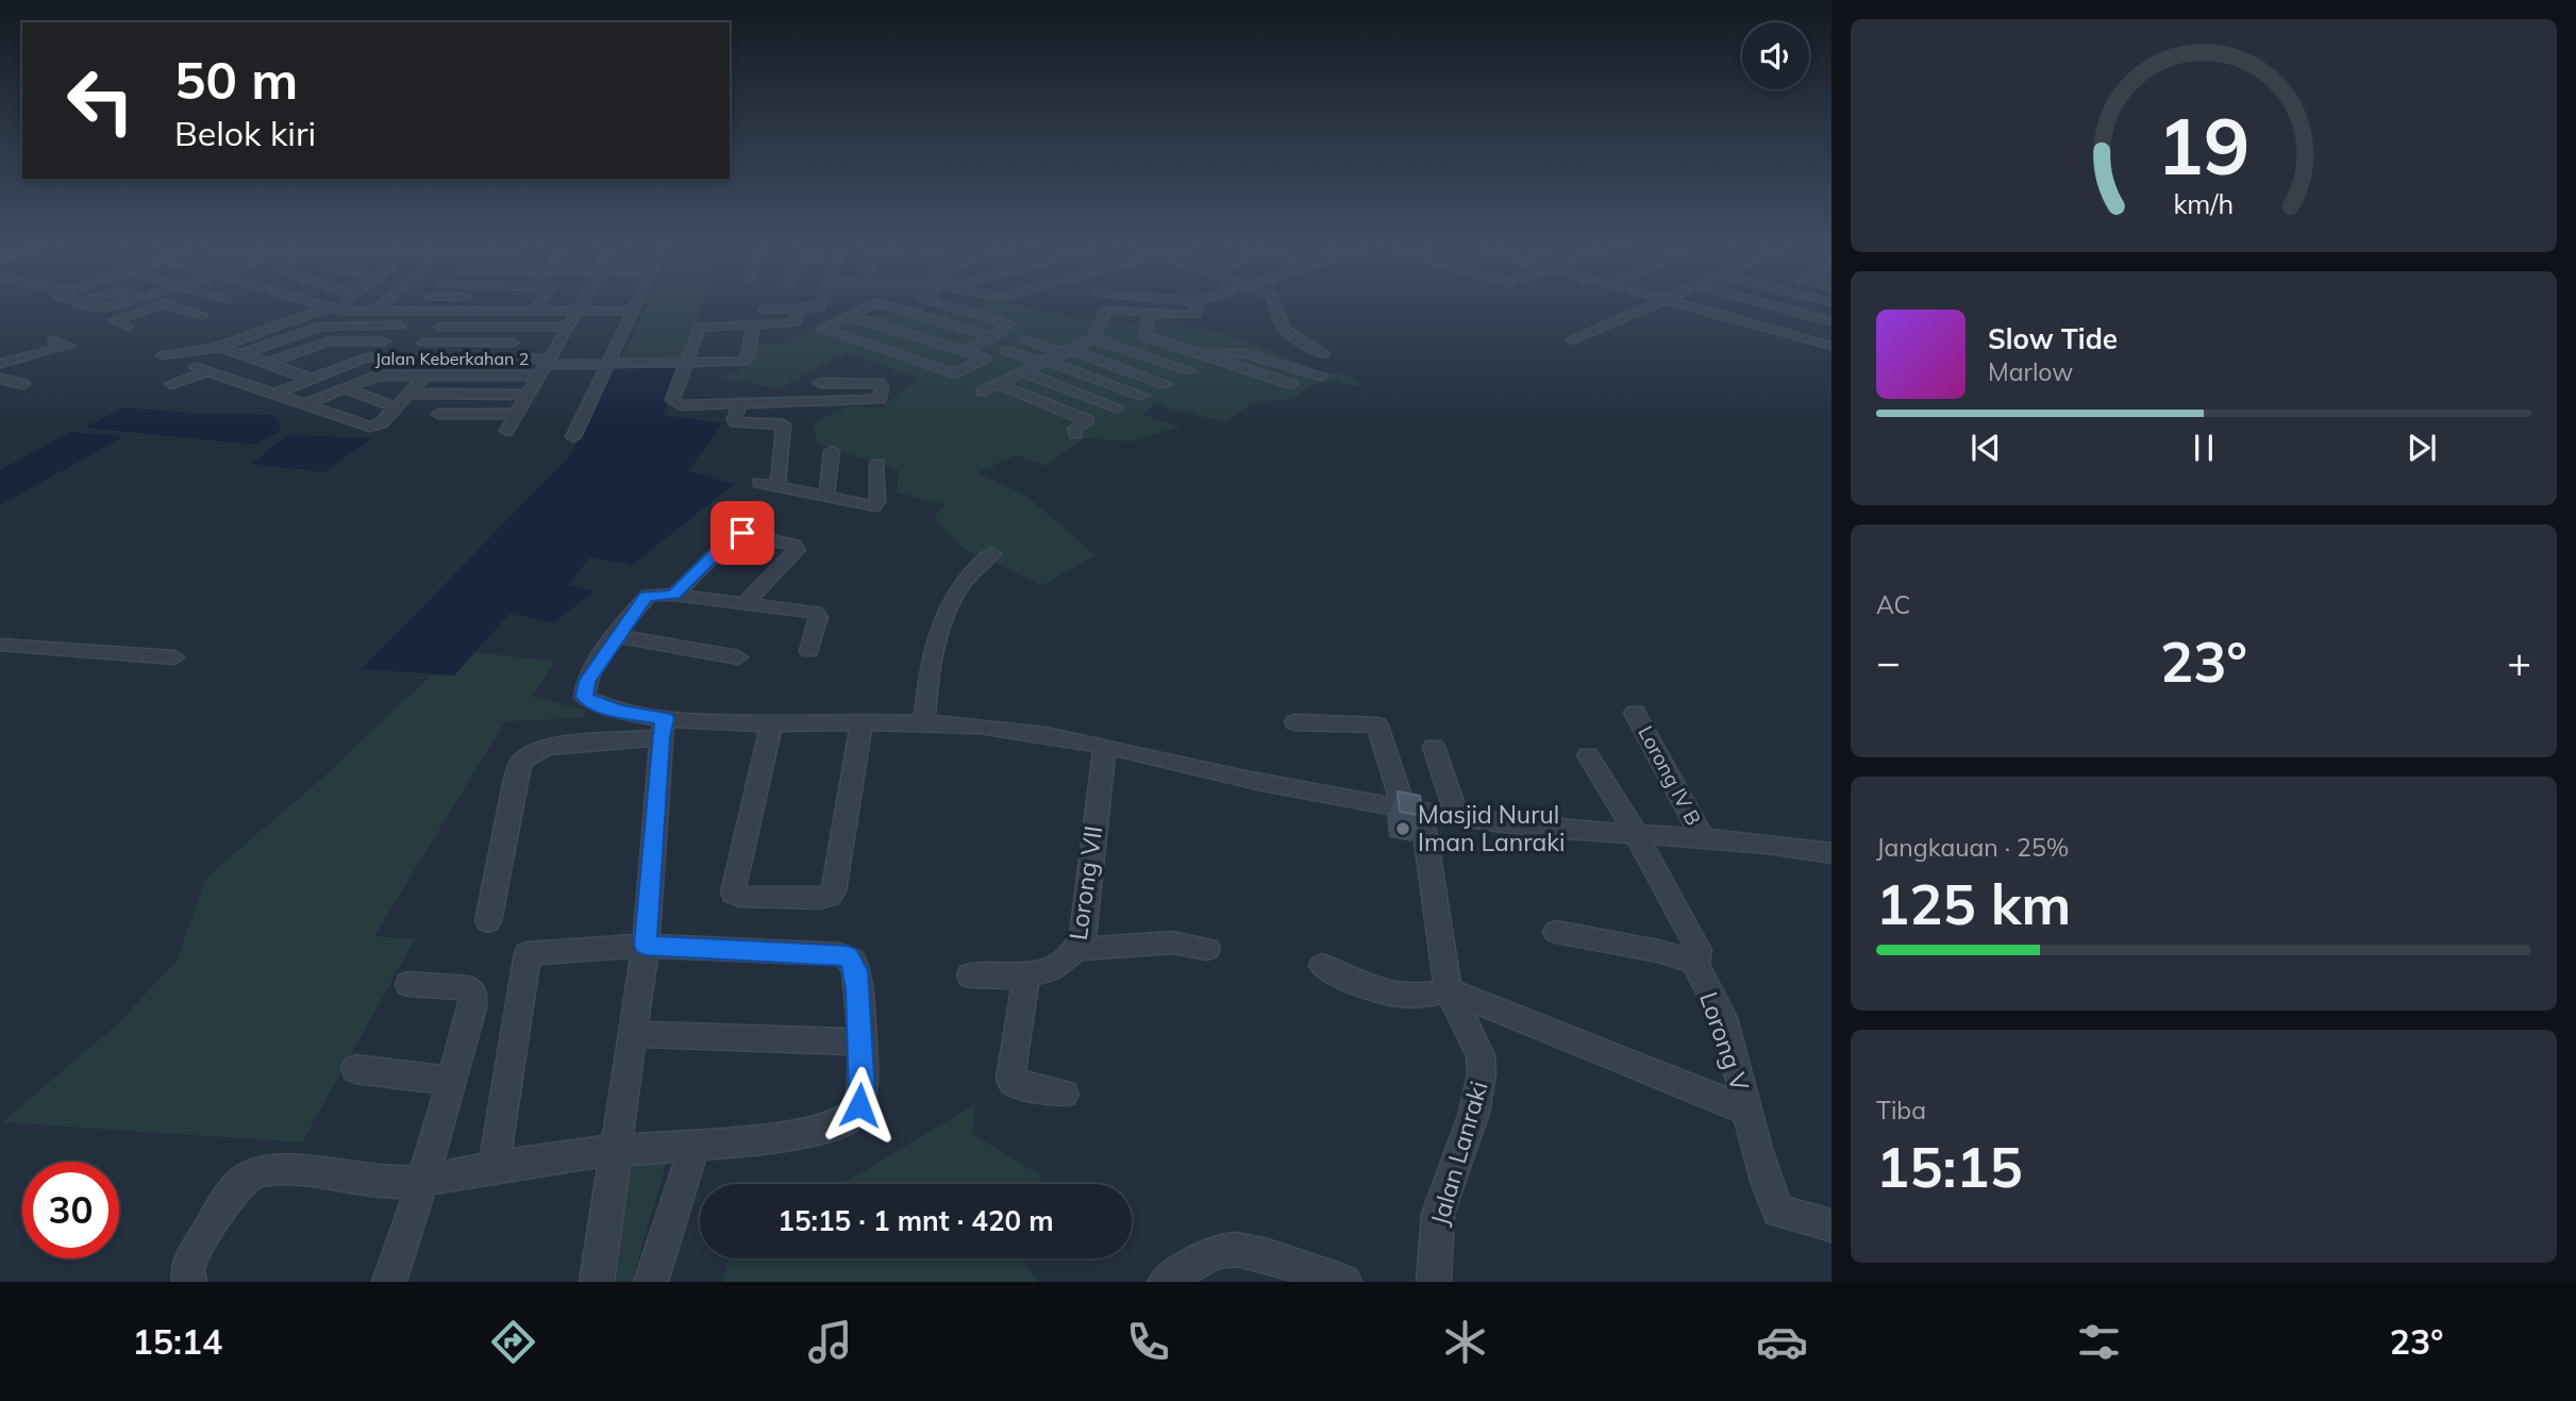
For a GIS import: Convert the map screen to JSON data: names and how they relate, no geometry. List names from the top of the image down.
{
  "streets": {
    "street": [
      "Jalan Keberkahan 2",
      "Lorong IV B",
      "Lorong VII",
      "Lorong V",
      "Jalan Lanraki"
    ]
  },
  "places": ["Masjid Nurul Iman Lanraki"],
  "page": {
    "turn": ["50 m", "Belok kiri"],
    "song": ["Slow Tide", "Marlow"],
    "tile": [
      "AC",
      ["Jangkauan · 25%", "125 km"],
      ["Tiba", "15:15"]
    ],
    "heat": ["−", "23°", "+"],
    "limit": "30",
    "trip": "15:15 · 1 mnt · 420 m",
    "tabs": ["15:14", "23°"],
    "gauge": ["19", "km/h"]
  }
}
